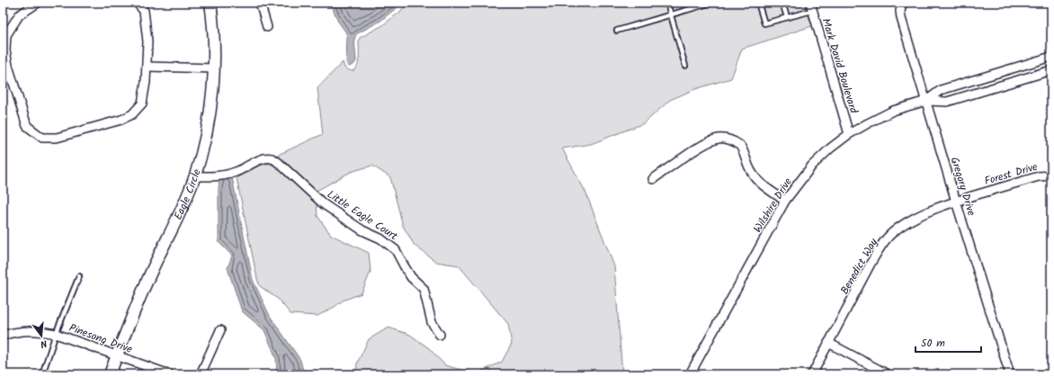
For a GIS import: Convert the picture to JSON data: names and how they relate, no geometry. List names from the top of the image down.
{
  "streets": {
    "street": [
      "Mark David Boulevard",
      "Forest Drive",
      "Gregory Drive",
      "Eagle Circle",
      "Wilshire Drive",
      "Little Eagle Court",
      "Benedict Way",
      "Pinesong Drive"
    ]
  },
  "crossings": [
    ["Mark David Boulevard", "Wilshire Drive"],
    ["Forest Drive", "Gregory Drive"],
    ["Forest Drive", "Benedict Way"],
    ["Gregory Drive", "Wilshire Drive"],
    ["Gregory Drive", "Benedict Way"],
    ["Eagle Circle", "Little Eagle Court"],
    ["Eagle Circle", "Pinesong Drive"]
  ],
  "scale_bar": "50 m",
  "north": "bottom"
}
